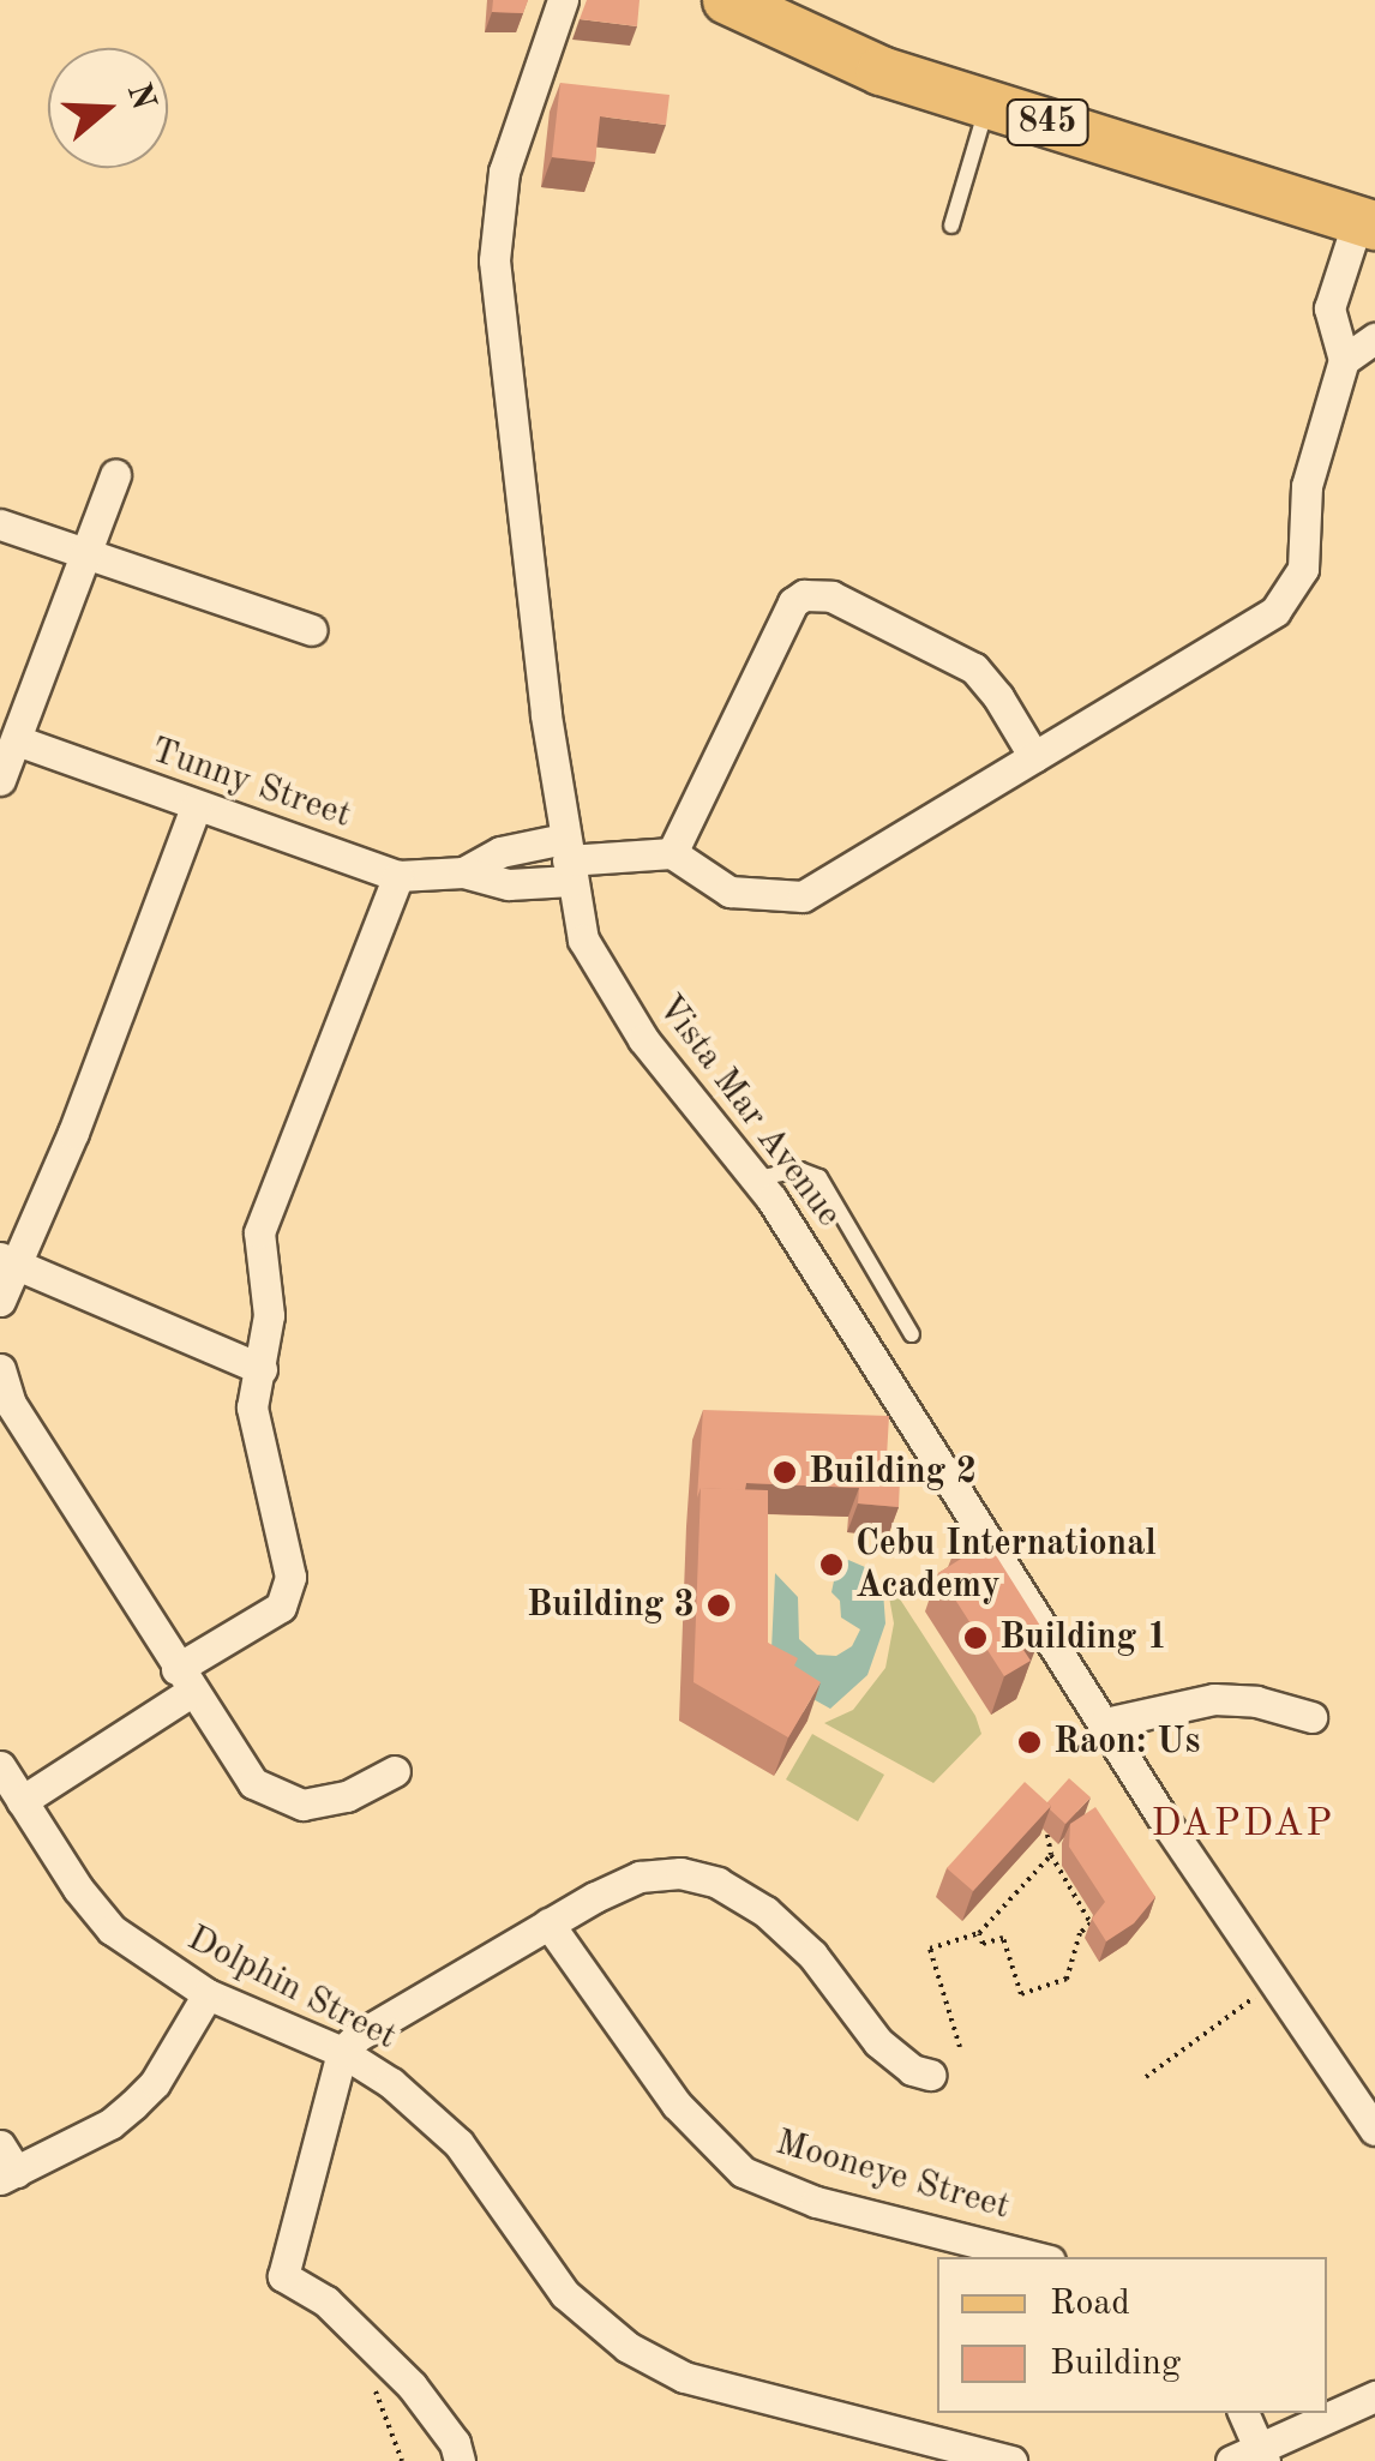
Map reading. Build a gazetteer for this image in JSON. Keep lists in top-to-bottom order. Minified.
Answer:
{"streets":{"main road":["845"],"street":["Tunny Street","Vista Mar Avenue","Dolphin Street","Mooneye Street"]},"crossings":[["Tunny Street","Vista Mar Avenue"]],"districts":["DAPDAP"],"places":["Building 2","Cebu International Academy","Building 3","Building 1","Raon: Us"],"legend":["Road","Building"],"north":"right"}
